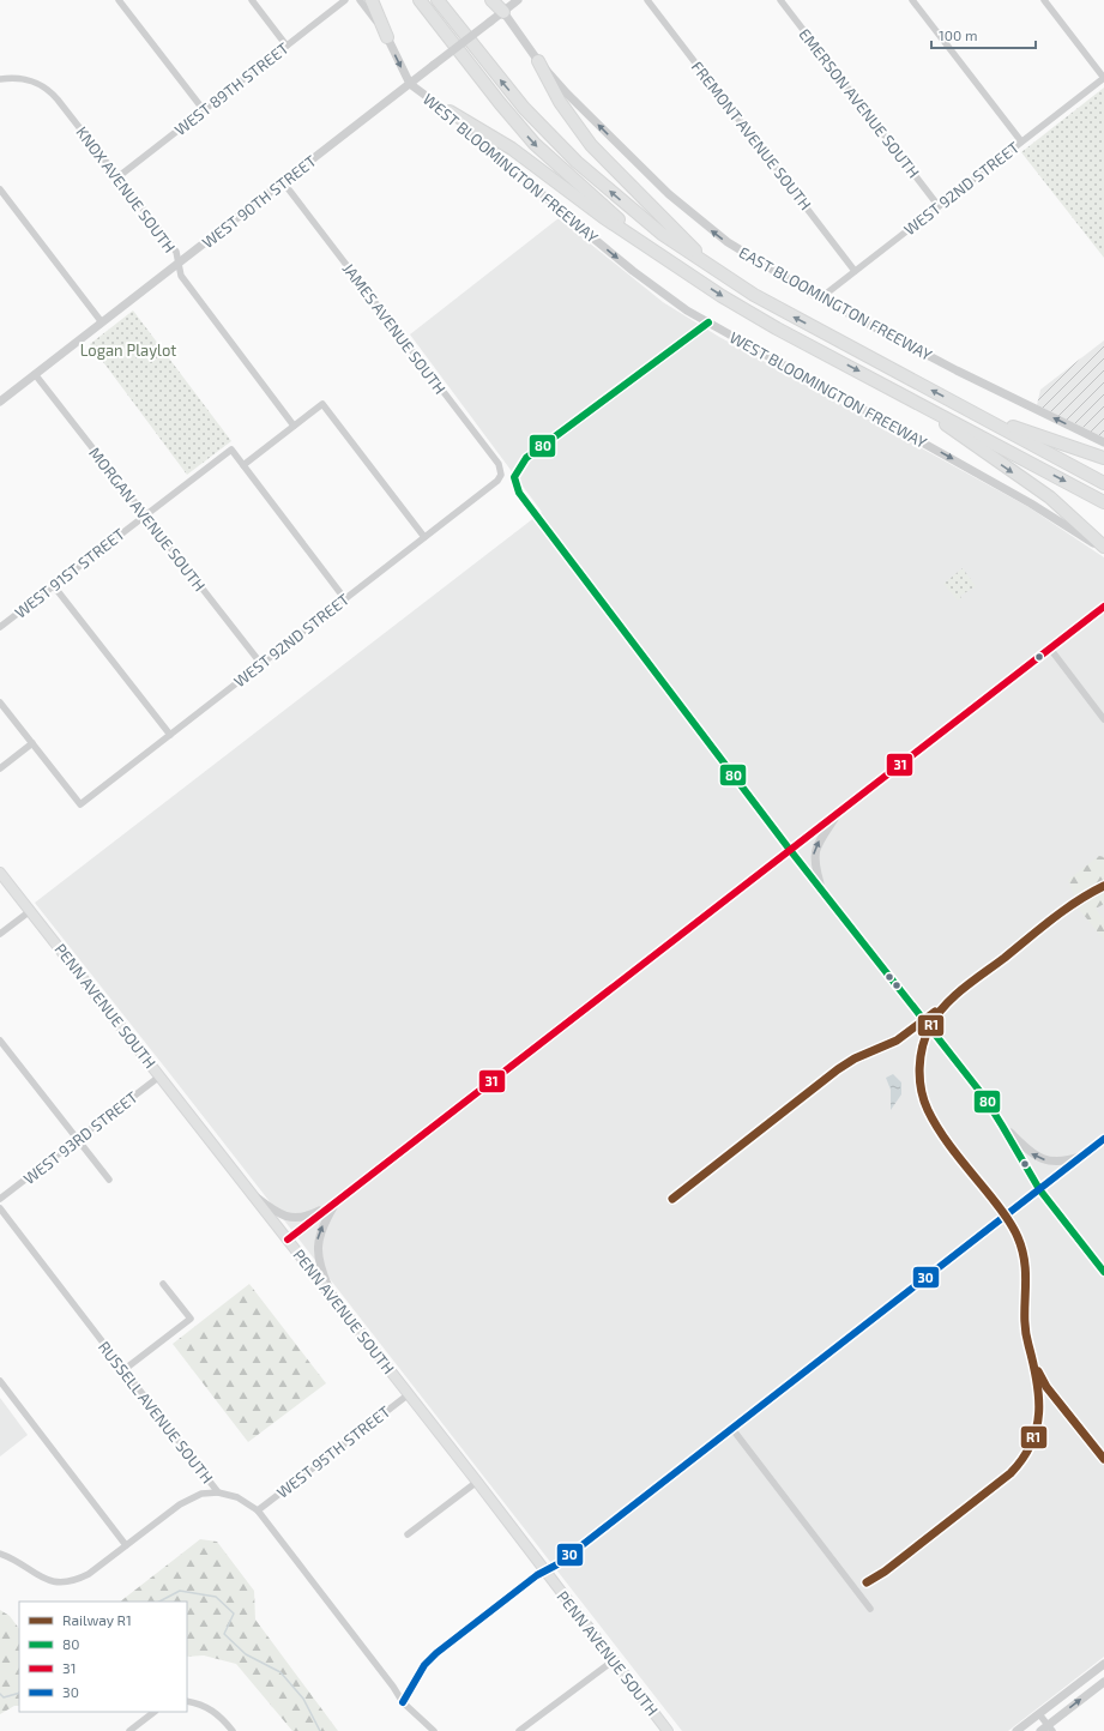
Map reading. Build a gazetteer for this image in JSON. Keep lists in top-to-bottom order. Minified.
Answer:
{"streets":{"main road":["PENN AVENUE SOUTH"],"street":["WEST 89TH STREET","EMERSON AVENUE SOUTH","FREMONT AVENUE SOUTH","WEST BLOOMINGTON FREEWAY","WEST 92ND STREET","KNOX AVENUE SOUTH","WEST 90TH STREET","EAST BLOOMINGTON FREEWAY","JAMES AVENUE SOUTH","MORGAN AVENUE SOUTH","WEST 91ST STREET","WEST 93RD STREET","RUSSELL AVENUE SOUTH","WEST 95TH STREET"]},"crossings":[["WEST 89TH STREET","KNOX AVENUE SOUTH"],["EMERSON AVENUE SOUTH","WEST 92ND STREET"],["FREMONT AVENUE SOUTH","WEST 92ND STREET"],["WEST BLOOMINGTON FREEWAY","WEST 90TH STREET"],["WEST 92ND STREET","EAST BLOOMINGTON FREEWAY"],["WEST 92ND STREET","JAMES AVENUE SOUTH"],["WEST 92ND STREET","MORGAN AVENUE SOUTH"],["KNOX AVENUE SOUTH","WEST 90TH STREET"],["WEST 90TH STREET","EAST BLOOMINGTON FREEWAY"],["WEST 90TH STREET","JAMES AVENUE SOUTH"],["WEST 90TH STREET","MORGAN AVENUE SOUTH"],["MORGAN AVENUE SOUTH","WEST 91ST STREET"],["PENN AVENUE SOUTH","WEST 93RD STREET"],["PENN AVENUE SOUTH","WEST 95TH STREET"],["RUSSELL AVENUE SOUTH","WEST 95TH STREET"]],"one_way":["WEST BLOOMINGTON FREEWAY","EAST BLOOMINGTON FREEWAY"],"parks":["Logan Playlot"],"lines":["transit line 80","transit line 31","rail line R1","transit line 30"],"legend":["Railway R1","80","31","30"],"scale_bar":"100 m"}
